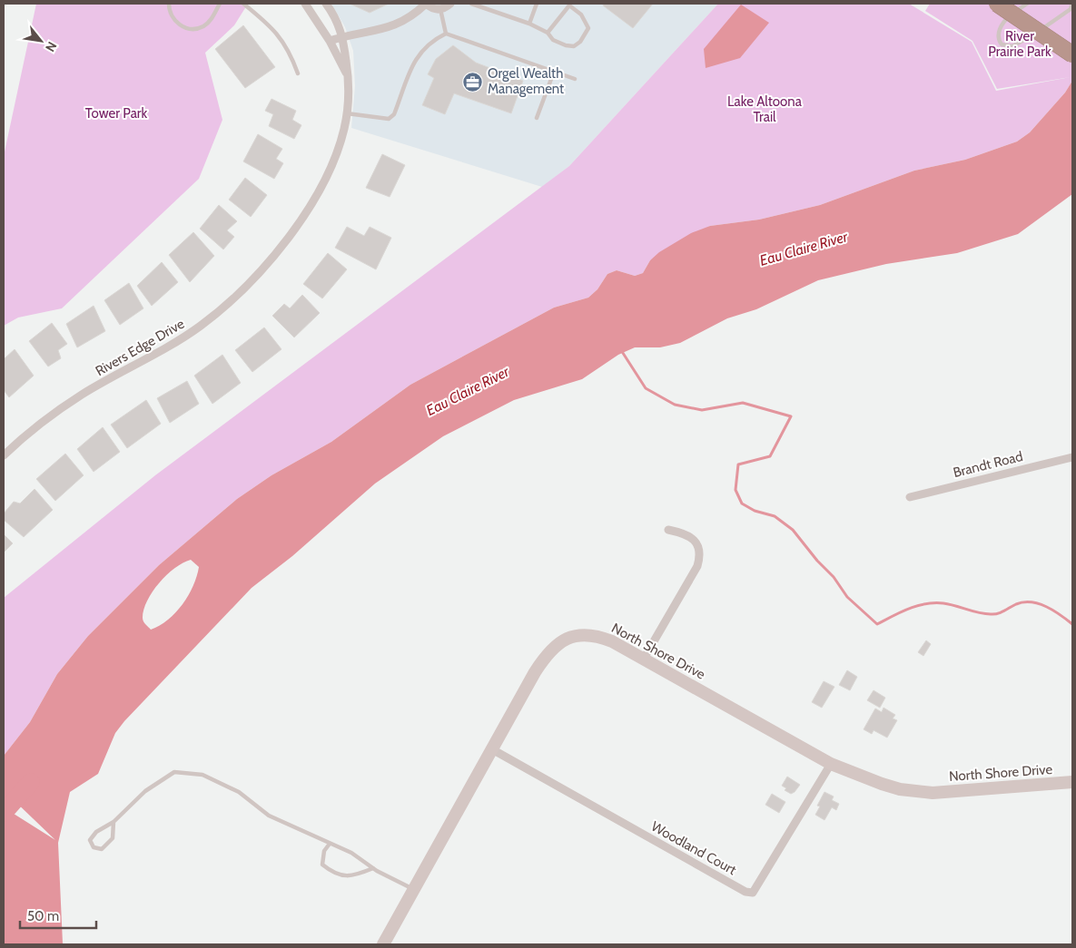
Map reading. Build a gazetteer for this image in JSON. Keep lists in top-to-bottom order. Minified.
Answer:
{"streets":{"street":["Rivers Edge Drive","Brandt Road","North Shore Drive","Woodland Court"]},"crossings":[["North Shore Drive","Woodland Court"]],"water":["Eau Claire River"],"parks":["River Prairie Park","Lake Altoona Trail","Tower Park"],"places":{"office":["Orgel Wealth Management"]},"scale_bar":"50 m","north":"bottom right"}
